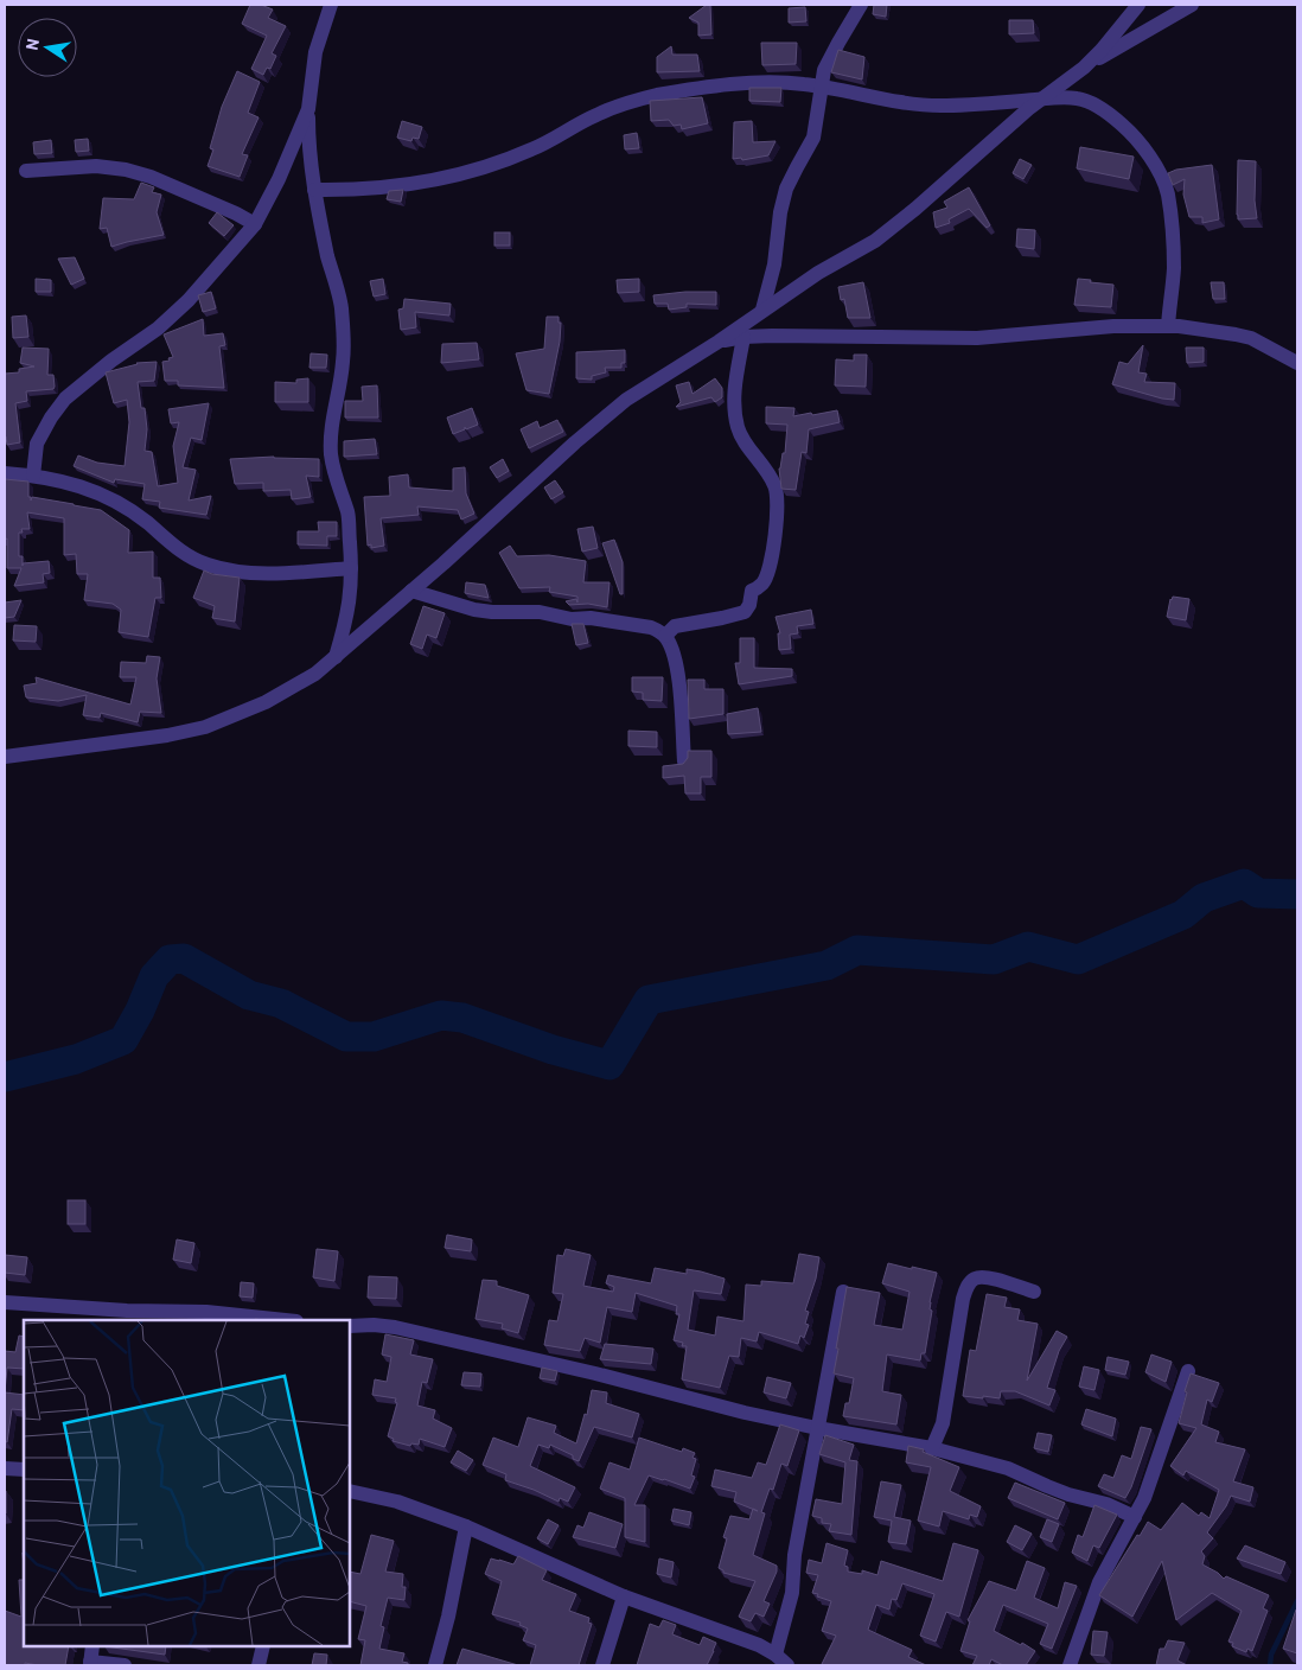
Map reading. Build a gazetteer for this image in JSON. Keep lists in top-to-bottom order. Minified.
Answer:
{"north":"left"}
